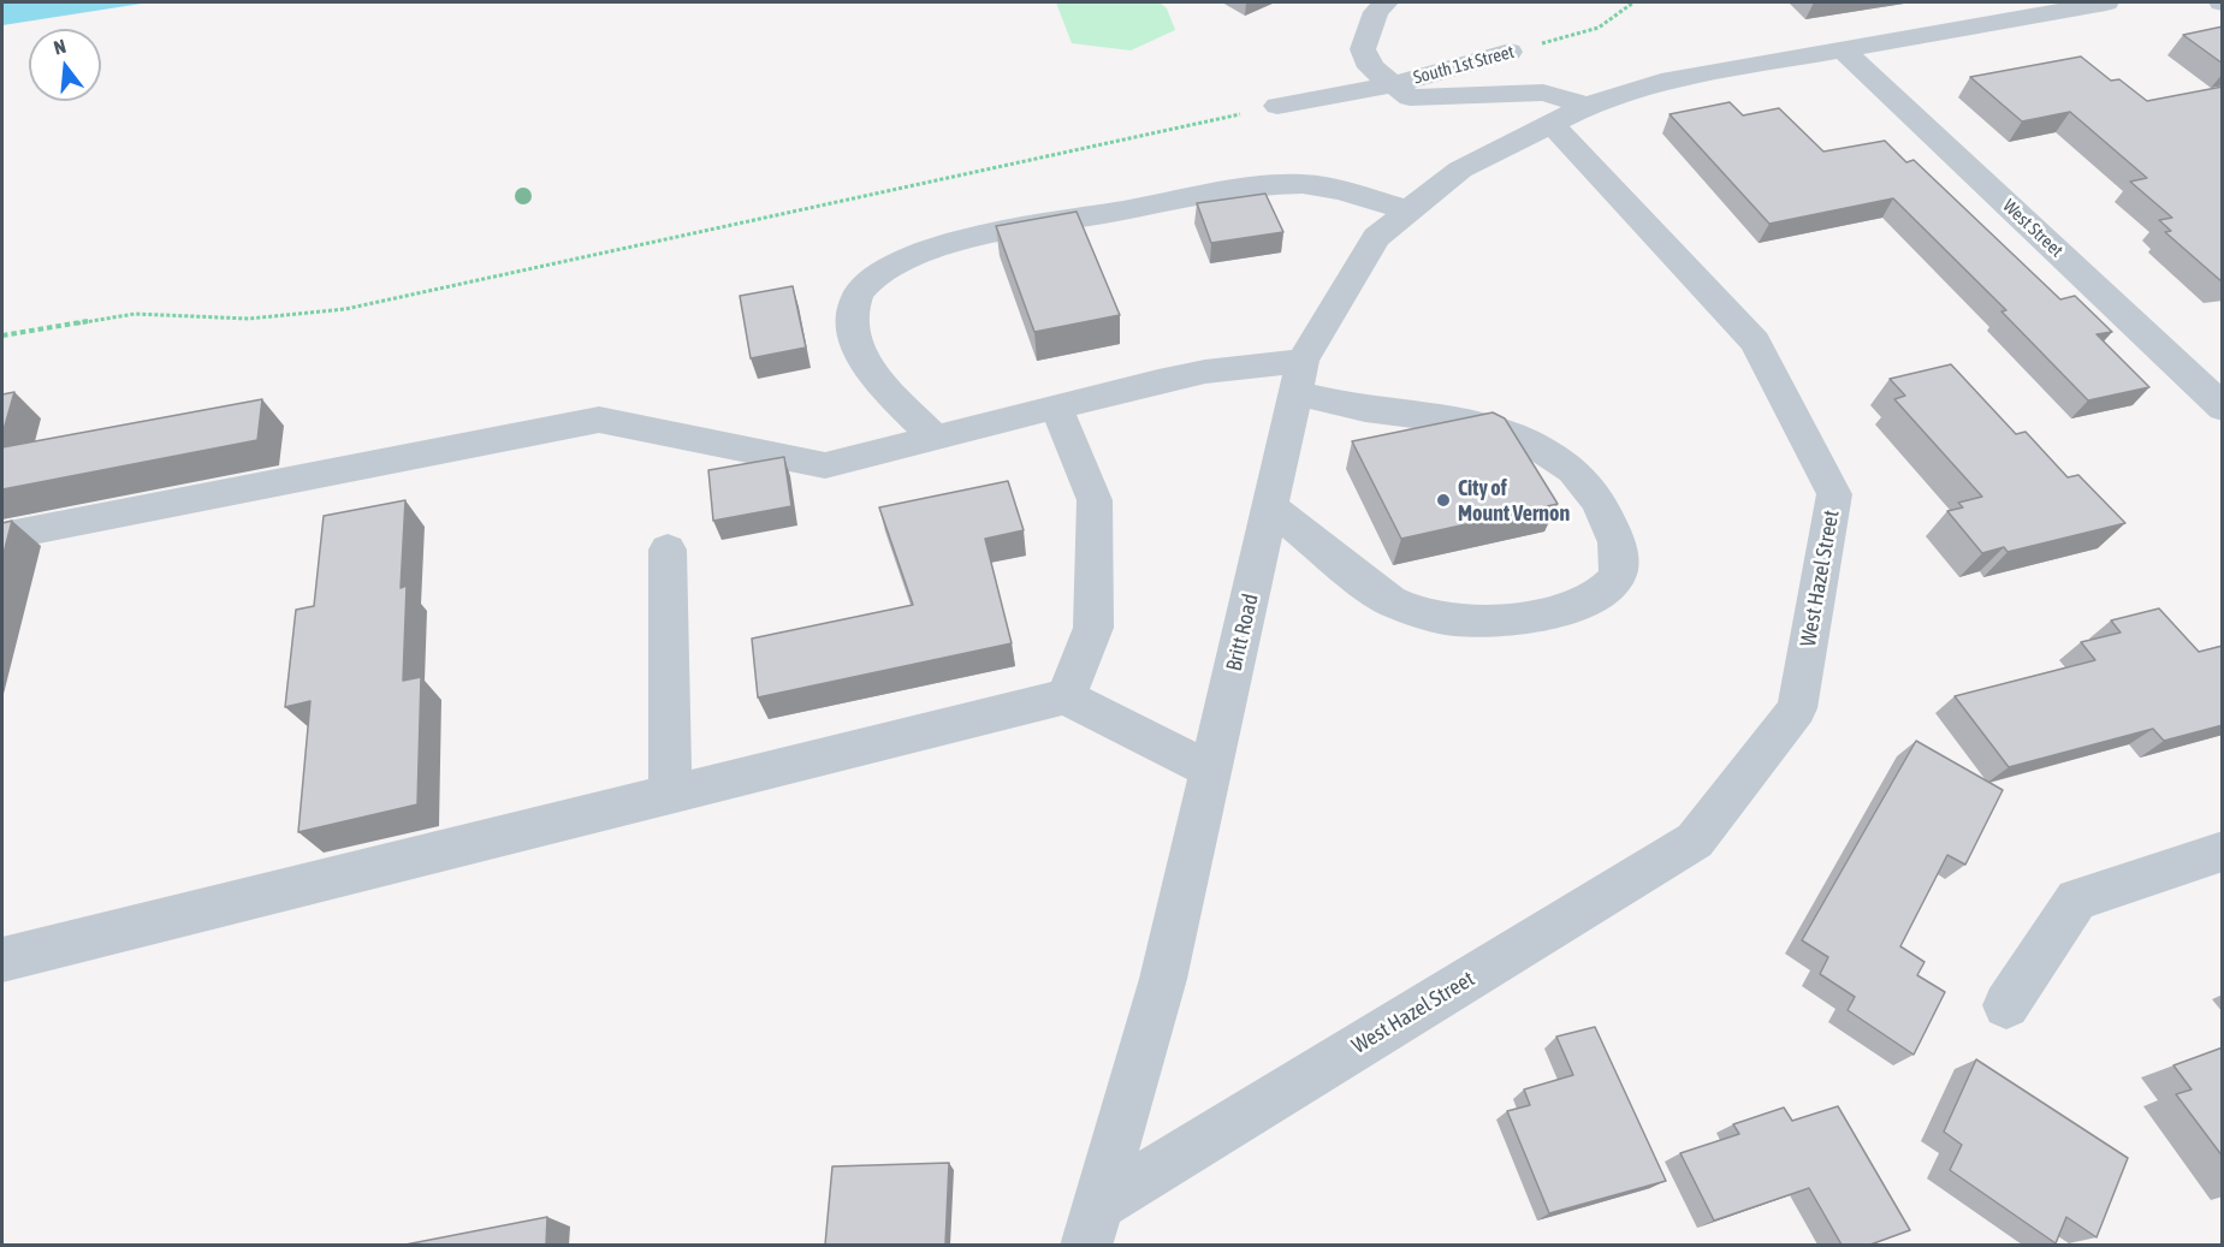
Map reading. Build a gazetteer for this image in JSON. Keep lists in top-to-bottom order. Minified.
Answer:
{"streets":{"street":["South 1st Street","West Street","West Hazel Street","Britt Road"]},"crossings":[["South 1st Street","West Hazel Street"],["South 1st Street","Britt Road"],["West Hazel Street","Britt Road"]],"places":["City of Mount Vernon"],"north":"top"}
